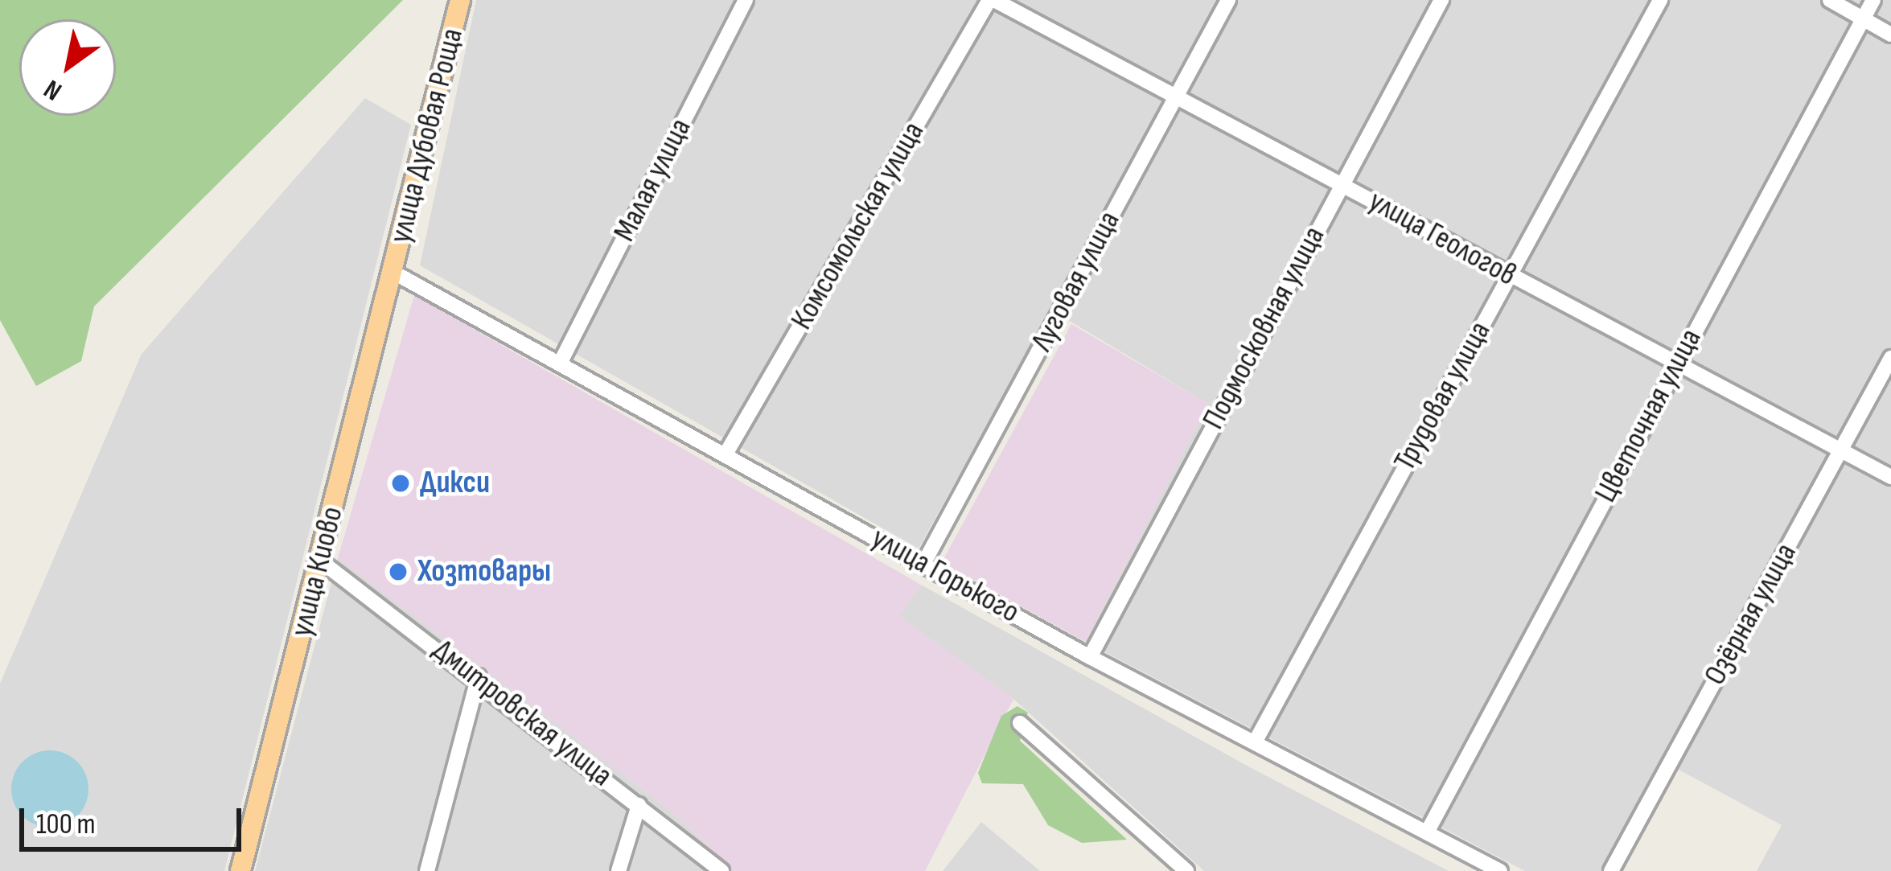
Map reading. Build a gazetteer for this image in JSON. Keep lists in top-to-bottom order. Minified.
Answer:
{"streets":{"main road":["улица Дубовая Роща","улица Киово"],"street":["Малая улица","Комсомольская улица","улица Геологов","Луговая улица","Подмосковная улица","Трудовая улица","Цветочная улица","улица Горького","Озёрная улица","Дмитровская улица"]},"crossings":[["улица Дубовая Роща","улица Киово"],["улица Дубовая Роща","улица Горького"],["Малая улица","улица Горького"],["Комсомольская улица","улица Геологов"],["Комсомольская улица","улица Горького"],["улица Геологов","Луговая улица"],["улица Геологов","Подмосковная улица"],["улица Геологов","Трудовая улица"],["улица Геологов","Цветочная улица"],["улица Геологов","Озёрная улица"],["Луговая улица","улица Горького"],["Подмосковная улица","улица Горького"],["Трудовая улица","улица Горького"],["Цветочная улица","улица Горького"],["улица Киово","улица Горького"],["улица Киово","Дмитровская улица"]],"places":["Дикси","Хозтовары"],"scale_bar":"100 m","north":"bottom left"}
